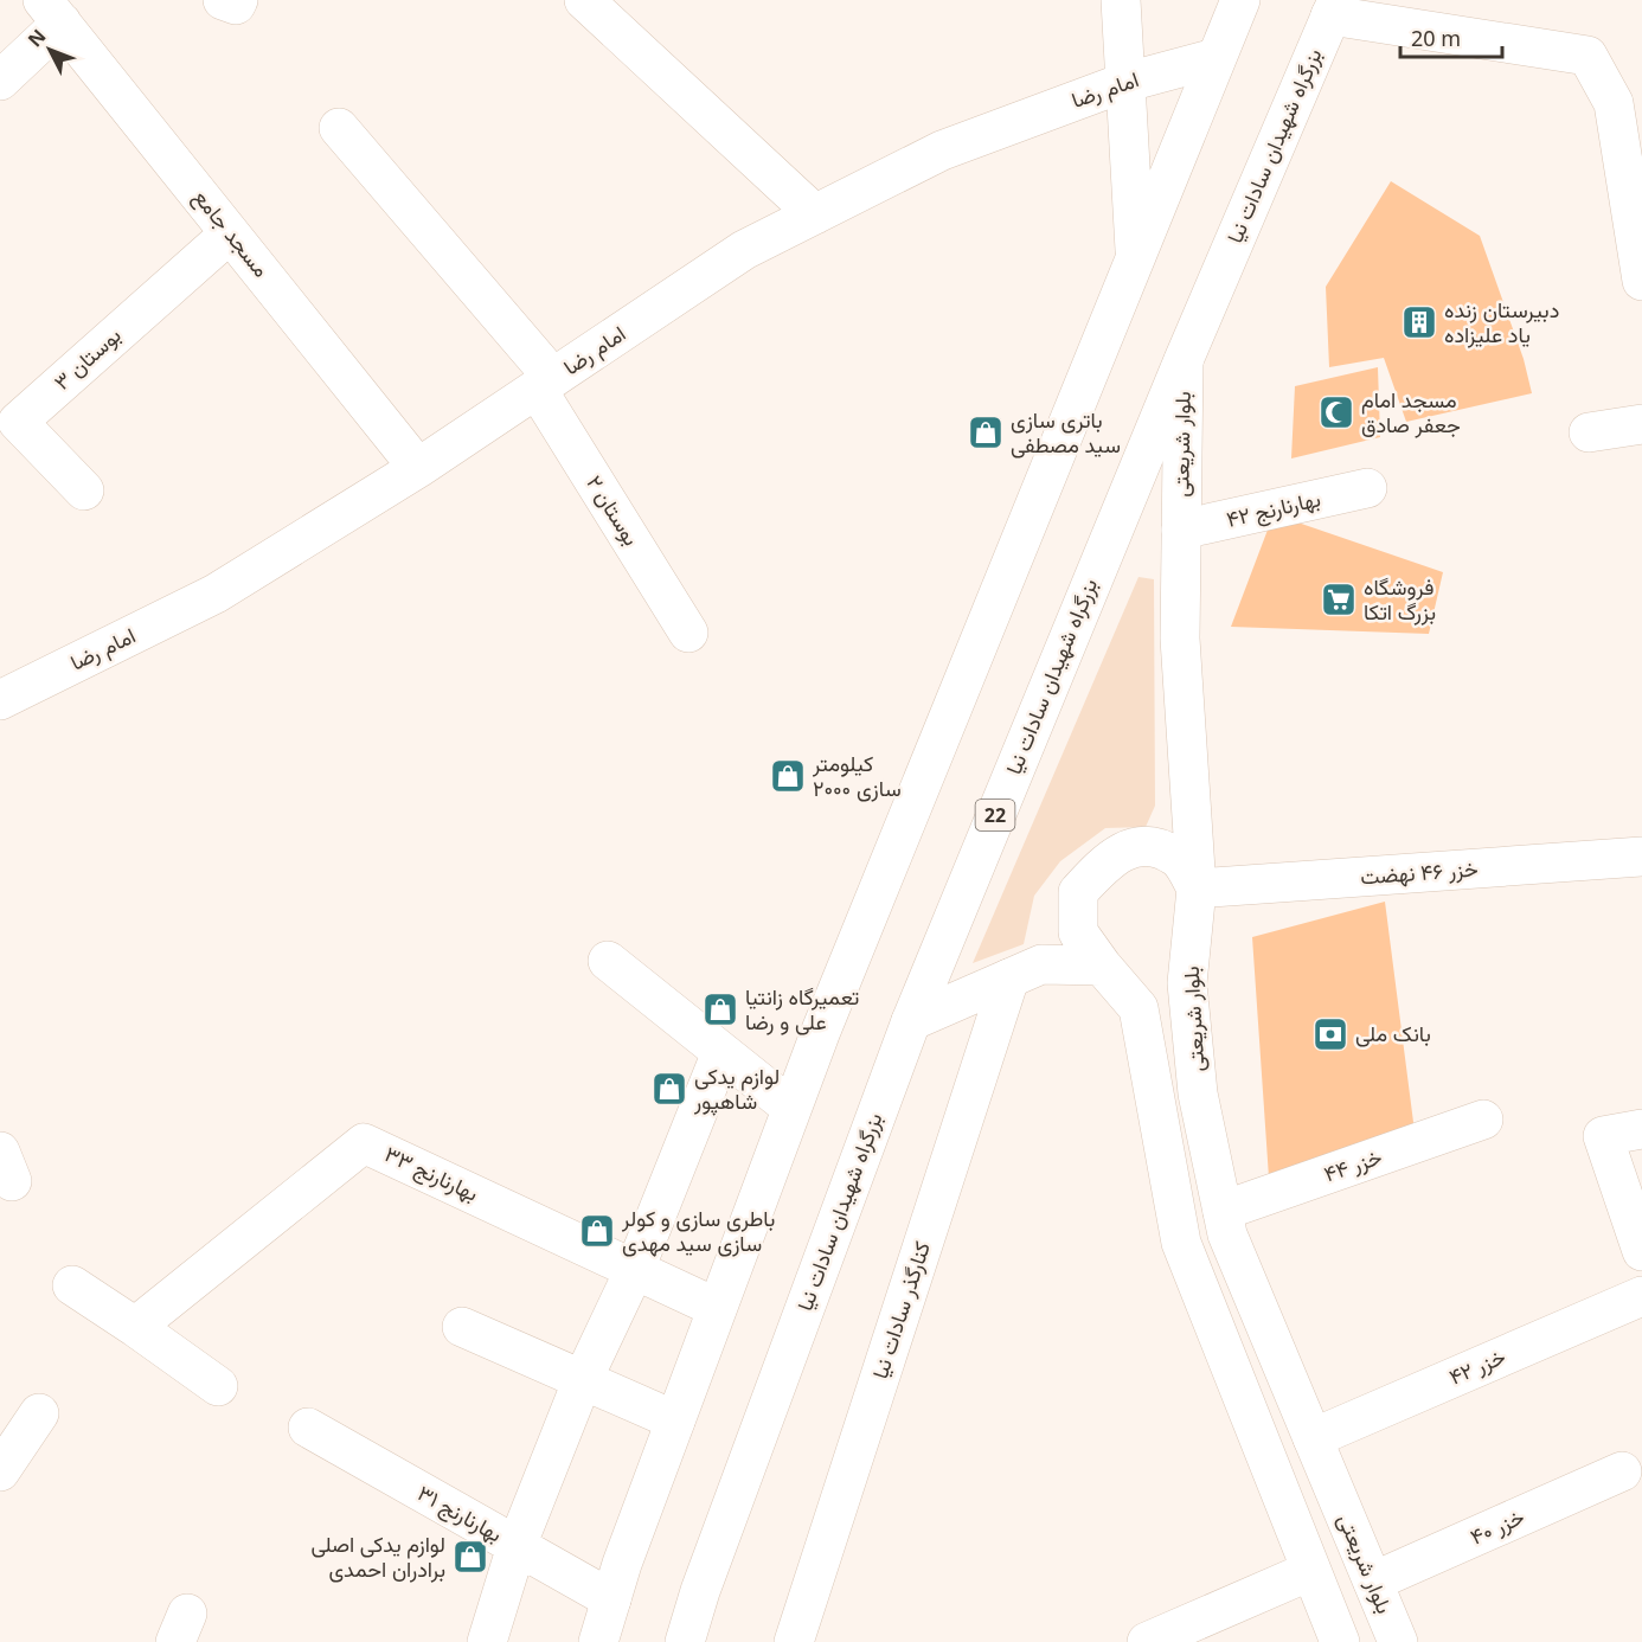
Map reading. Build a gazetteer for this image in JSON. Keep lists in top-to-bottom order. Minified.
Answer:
{"streets":{"main road":["امام رضا","بزرگراه شهیدان سادات نیا","مسجد جامع","بوستان ۳","بلوار شریعتی","بهارنارنج ۴۲","بوستان ۲","22","خزر ۴۶ نهضت","خزر ۴۴","بهارنارنج ۳۳","کنارگذر سادات نیا","خزر ۴۲","بهارنارنج ۳۱","خزر ۴۰"]},"crossings":[["امام رضا","مسجد جامع"],["امام رضا","بوستان ۲"],["بزرگراه شهیدان سادات نیا","بلوار شریعتی"],["مسجد جامع","بوستان ۳"],["بلوار شریعتی","بهارنارنج ۴۲"],["بلوار شریعتی","خزر ۴۶ نهضت"],["بلوار شریعتی","خزر ۴۴"],["بلوار شریعتی","خزر ۴۲"],["بلوار شریعتی","خزر ۴۰"]],"places":{"building":["دبیرستان زنده یاد علیزاده"],"mosque":["مسجد امام جعفر صادق"],"shop":["باتری سازی سید مصطفی","کیلومتر سازی ۲۰۰۰","تعمیرگاه زانتیا علی و رضا","لوازم یدکی شاهپور","باطری سازی و کولر سازی سید مهدی","لوازم یدکی اصلی برادران احمدی"],"supermarket":["فروشگاه بزرگ اتکا"],"bank":["بانک ملی"]},"scale_bar":"20 m","north":"top left"}
